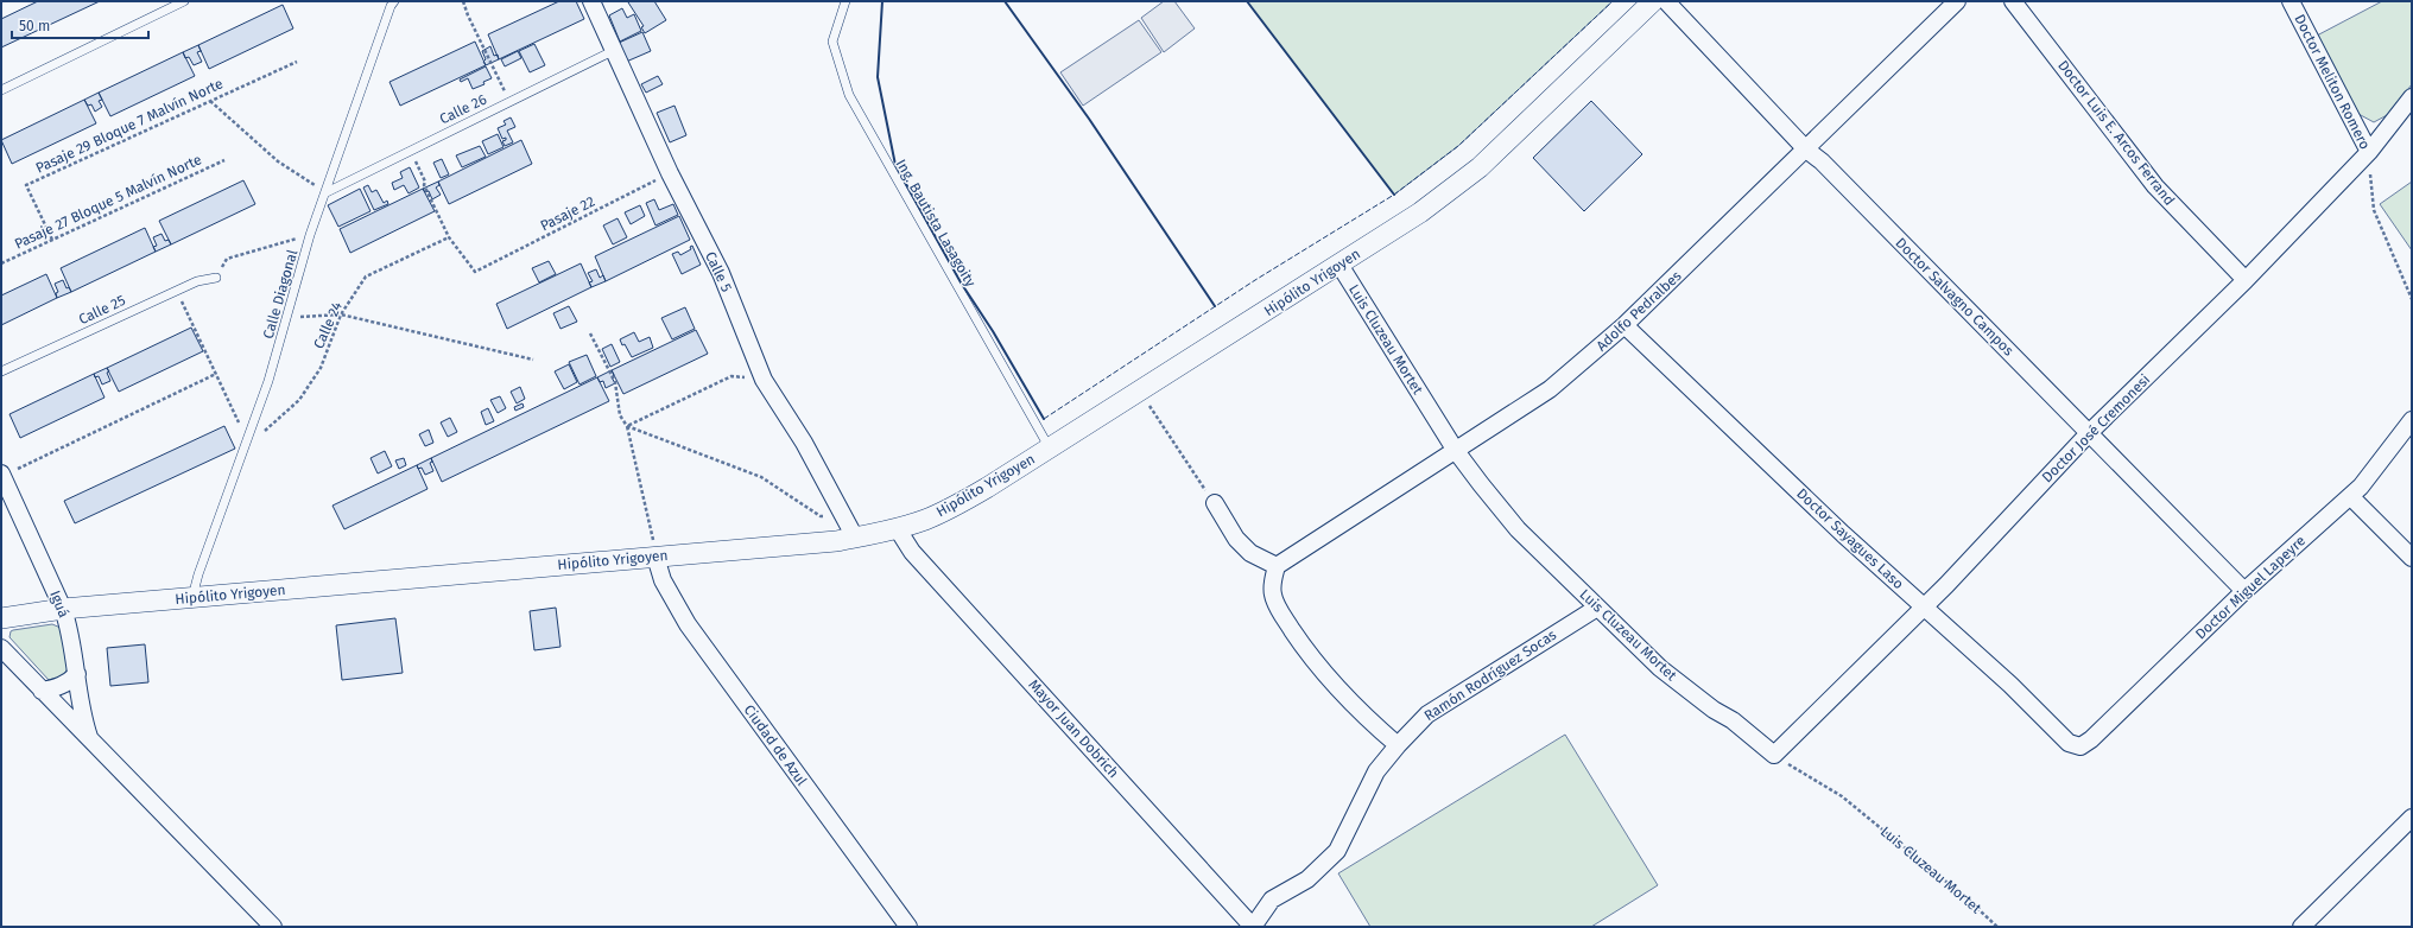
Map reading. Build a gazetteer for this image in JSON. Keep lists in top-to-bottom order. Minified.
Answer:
{"streets":{"street":["Doctor Meliton Romero","Doctor Luis E. Arcos Ferrand","Calle 5","Hipólito Yrigoyen","Doctor Salvagno Campos","Adolfo Pedralbes","Luis Cluzeau Mortet","Doctor José Cremonesi","Doctor Sayagues Laso","Doctor Miguel Lapeyre","Iguá","Ramón Rodríguez Socas","Mayor Juan Dobrich","Ciudad de Azul"],"lane":["Calle 26","Ing. Bautista Lasagoity","Calle Diagonal","Calle 25"],"path":["Pasaje 29 Bloque 7 Malvín Norte","Pasaje 27 Bloque 5 Malvín Norte","Pasaje 22","Calle 24"]},"crossings":[["Doctor Meliton Romero","Doctor José Cremonesi"],["Calle 26","Calle 5"],["Calle 26","Calle Diagonal"],["Pasaje 29 Bloque 7 Malvín Norte","Pasaje 27 Bloque 5 Malvín Norte"],["Doctor Luis E. Arcos Ferrand","Doctor José Cremonesi"],["Pasaje 22","Calle 5"],["Pasaje 22","Calle 24"],["Ing. Bautista Lasagoity","Hipólito Yrigoyen"],["Calle 5","Hipólito Yrigoyen"],["Hipólito Yrigoyen","Calle Diagonal"],["Hipólito Yrigoyen","Luis Cluzeau Mortet"],["Hipólito Yrigoyen","Iguá"],["Hipólito Yrigoyen","Mayor Juan Dobrich"],["Hipólito Yrigoyen","Ciudad de Azul"],["Calle Diagonal","Calle 24"],["Doctor Salvagno Campos","Adolfo Pedralbes"],["Doctor Salvagno Campos","Doctor José Cremonesi"],["Doctor Salvagno Campos","Doctor Miguel Lapeyre"],["Adolfo Pedralbes","Luis Cluzeau Mortet"],["Adolfo Pedralbes","Doctor Sayagues Laso"],["Luis Cluzeau Mortet","Doctor José Cremonesi"],["Luis Cluzeau Mortet","Ramón Rodríguez Socas"],["Doctor José Cremonesi","Doctor Sayagues Laso"],["Doctor Sayagues Laso","Doctor Miguel Lapeyre"],["Ramón Rodríguez Socas","Mayor Juan Dobrich"]],"scale_bar":"50 m"}
